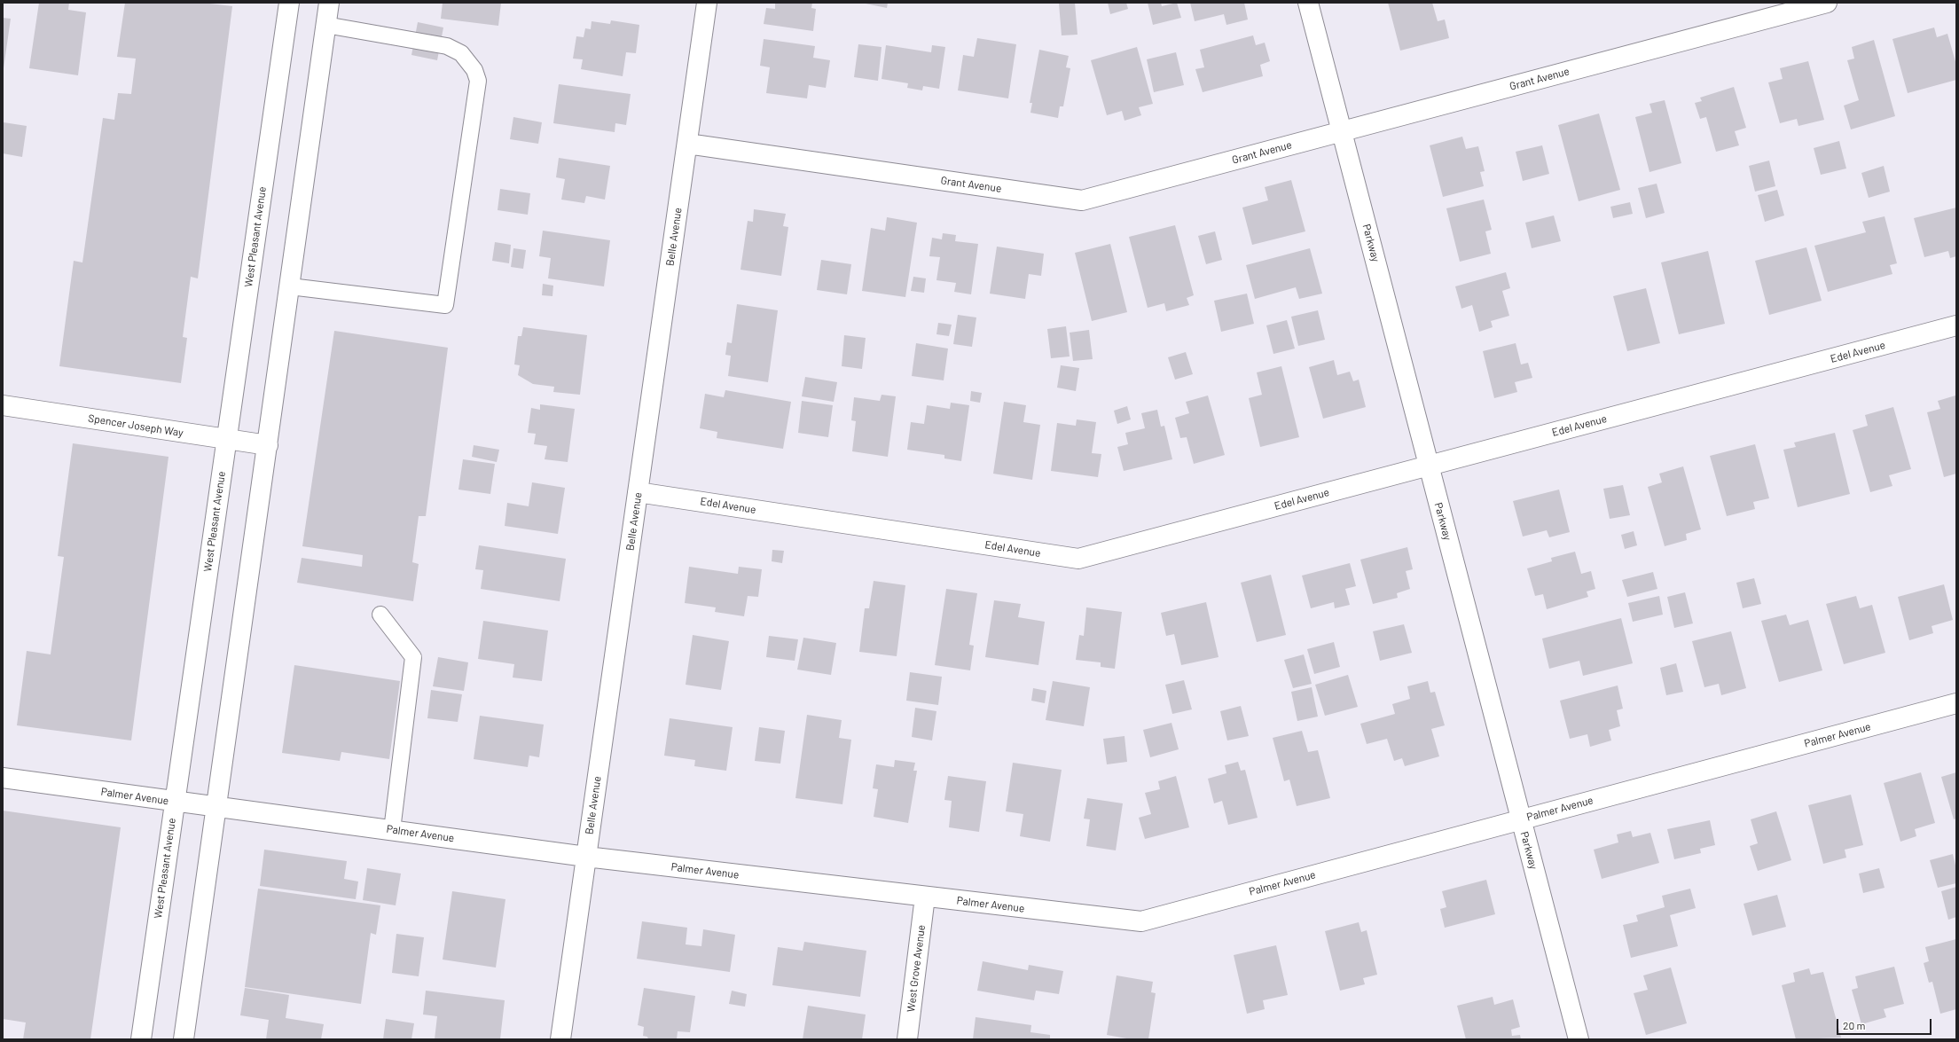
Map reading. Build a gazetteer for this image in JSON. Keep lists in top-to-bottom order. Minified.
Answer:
{"streets":{"street":["Grant Avenue","West Pleasant Avenue","Belle Avenue","Parkway","Edel Avenue","Spencer Joseph Way","Palmer Avenue","West Grove Avenue"]},"crossings":[["Grant Avenue","Belle Avenue"],["Grant Avenue","Parkway"],["West Pleasant Avenue","Spencer Joseph Way"],["West Pleasant Avenue","Palmer Avenue"],["Belle Avenue","Edel Avenue"],["Belle Avenue","Palmer Avenue"],["Parkway","Edel Avenue"],["Parkway","Palmer Avenue"],["Palmer Avenue","West Grove Avenue"]],"scale_bar":"20 m"}
